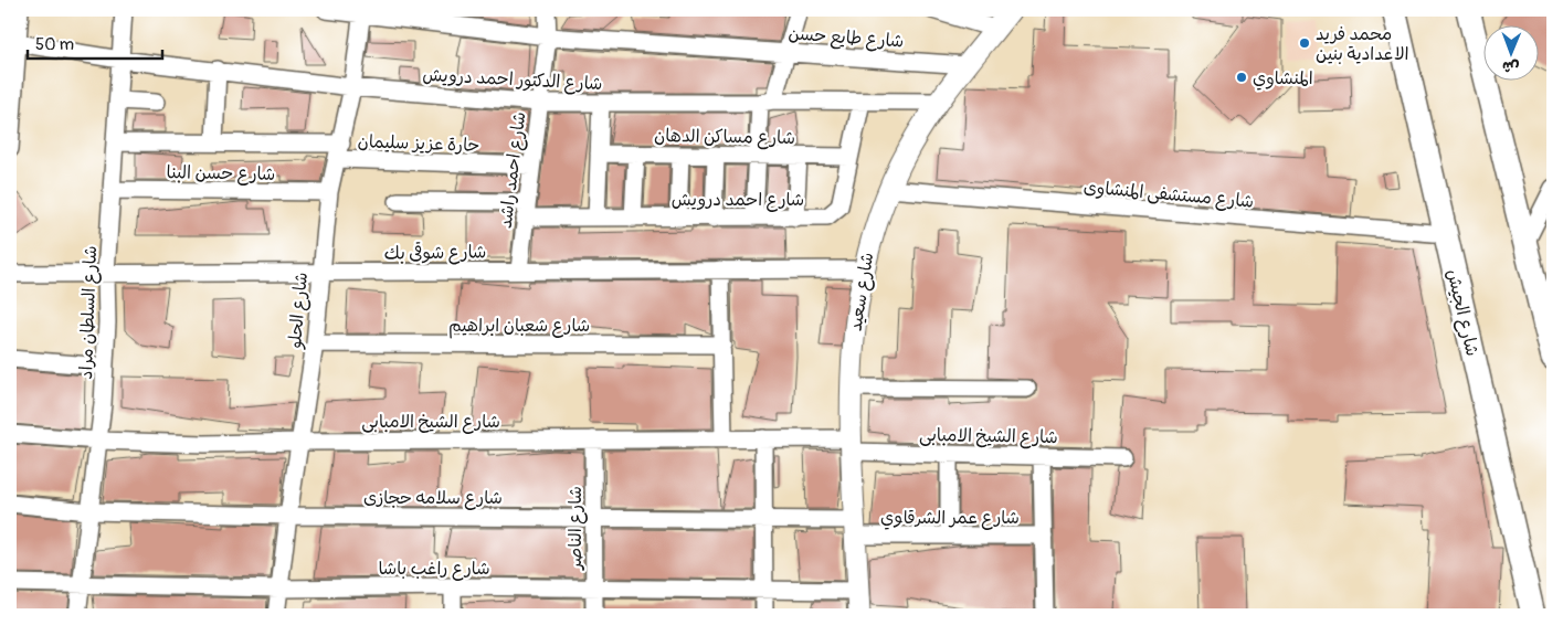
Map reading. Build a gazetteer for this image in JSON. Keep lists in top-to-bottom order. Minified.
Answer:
{"streets":{"main road":["شارع الجيش"],"street":["شارع طايع حسن","شارع الدكتور احمد درويش","شارع مساكن الدهان","حارة عزيز سليمان","شارع احمد راشد","شارع حسن البنا","شارع مستشفى المنشاوى","شارع احمد درويش","شارع شوقى بك","شارع سعيد","شارع الحلو","شارع السلطان مراد","شارع شعبان ابراهيم","شارع الشيخ الامبابى","شارع سلامه حجازى","شارع عمر الشرقاوي","شارع الناصر","شارع راغب باشا"]},"crossings":[["شارع طايع حسن","شارع احمد راشد"],["شارع طايع حسن","شارع سعيد"],["شارع طايع حسن","شارع الحلو"],["شارع الدكتور احمد درويش","شارع احمد راشد"],["شارع الدكتور احمد درويش","شارع احمد درويش"],["شارع الدكتور احمد درويش","شارع سعيد"],["شارع الدكتور احمد درويش","شارع الحلو"],["شارع الدكتور احمد درويش","شارع السلطان مراد"],["شارع مساكن الدهان","شارع احمد درويش"],["حارة عزيز سليمان","شارع احمد راشد"],["حارة عزيز سليمان","شارع الحلو"],["حارة عزيز سليمان","شارع السلطان مراد"],["شارع احمد راشد","شارع احمد درويش"],["شارع احمد راشد","شارع شوقى بك"],["شارع حسن البنا","شارع الحلو"],["شارع حسن البنا","شارع السلطان مراد"],["شارع مستشفى المنشاوى","شارع سعيد"],["شارع مستشفى المنشاوى","شارع الجيش"],["شارع شوقى بك","شارع سعيد"],["شارع شوقى بك","شارع الحلو"],["شارع شوقى بك","شارع السلطان مراد"],["شارع سعيد","شارع الشيخ الامبابى"],["شارع سعيد","شارع سلامه حجازى"],["شارع سعيد","شارع عمر الشرقاوي"],["شارع سعيد","شارع راغب باشا"],["شارع الحلو","شارع شعبان ابراهيم"],["شارع الحلو","شارع الشيخ الامبابى"],["شارع الحلو","شارع سلامه حجازى"],["شارع الحلو","شارع راغب باشا"],["شارع السلطان مراد","شارع الشيخ الامبابى"],["شارع السلطان مراد","شارع سلامه حجازى"],["شارع السلطان مراد","شارع راغب باشا"],["شارع الشيخ الامبابى","شارع الناصر"],["شارع سلامه حجازى","شارع عمر الشرقاوي"],["شارع سلامه حجازى","شارع الناصر"],["شارع الناصر","شارع راغب باشا"]],"places":["محمد فريد الاعدادية بنين","المنشاوي"],"scale_bar":"50 m","north":"bottom"}
